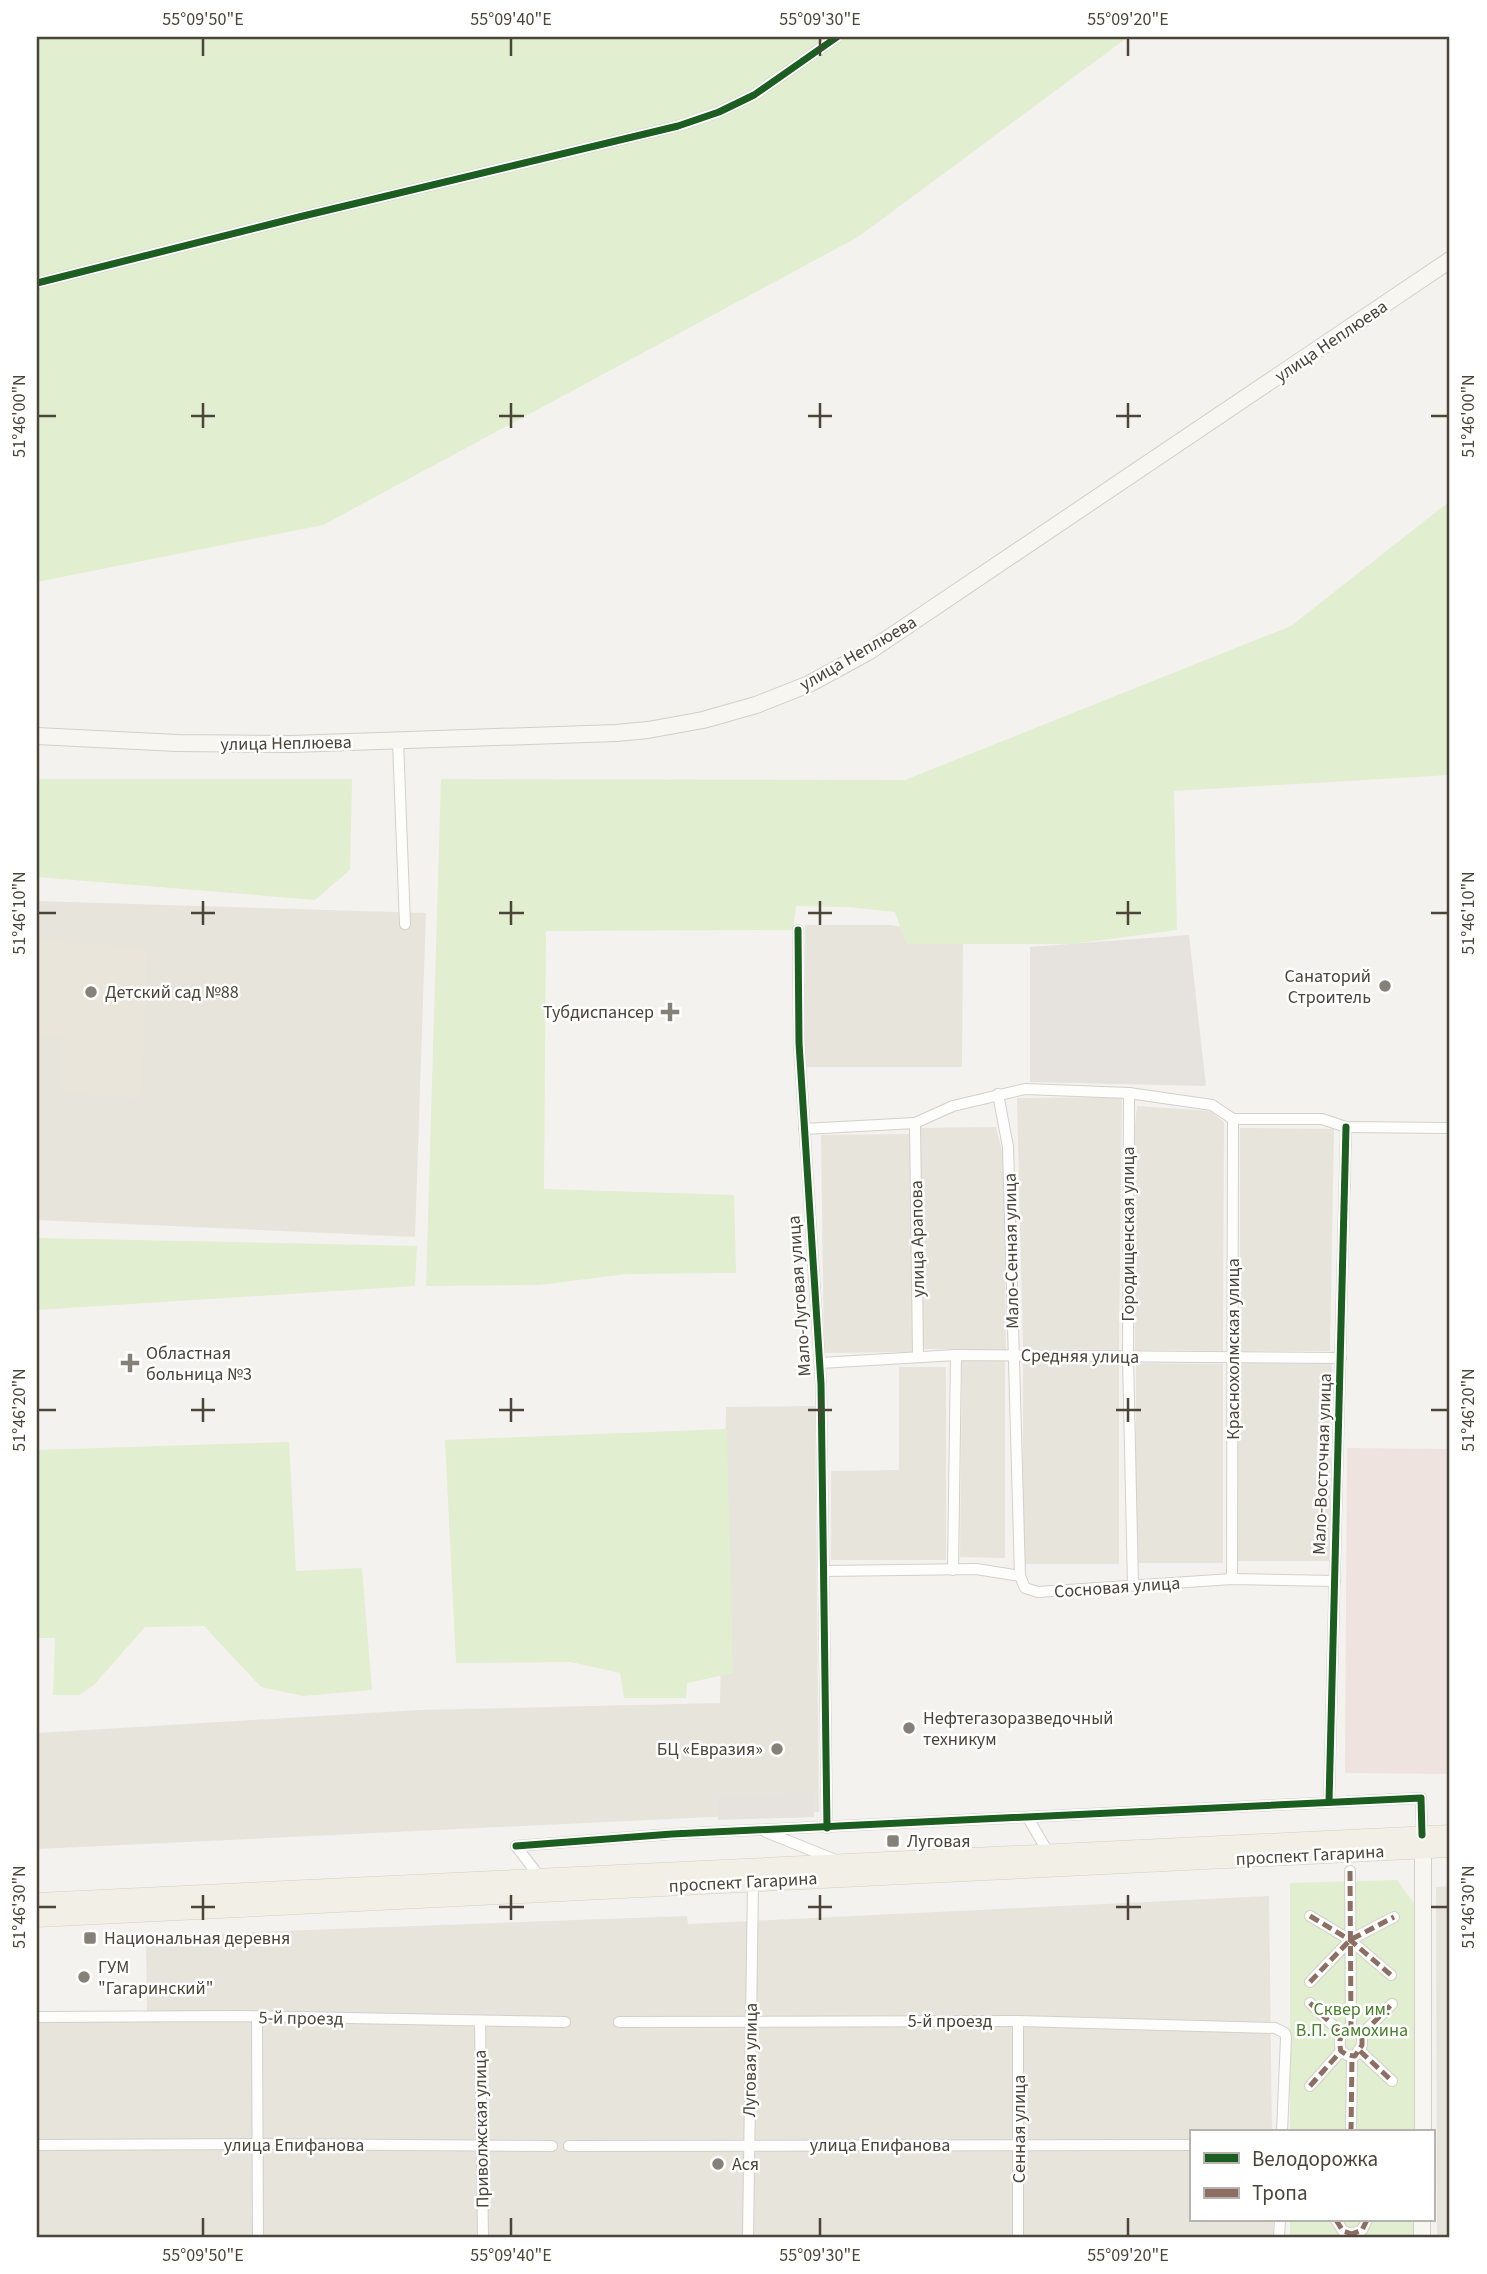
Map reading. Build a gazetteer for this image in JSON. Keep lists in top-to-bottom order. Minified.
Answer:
{"streets":{"main road":["улица Неплюева","проспект Гагарина"],"street":["Городищенская улица","улица Арапова","Мало-Сенная улица","Мало-Луговая улица","Краснохолмская улица","Средняя улица","Мало-Восточная улица","Сосновая улица","5-й проезд","Луговая улица","Приволжская улица","Сенная улица","улица Епифанова"]},"crossings":[["Городищенская улица","Средняя улица"],["Городищенская улица","Сосновая улица"],["улица Арапова","Средняя улица"],["Мало-Сенная улица","Средняя улица"],["Мало-Сенная улица","Сосновая улица"],["Мало-Луговая улица","Средняя улица"],["Мало-Луговая улица","Сосновая улица"],["Краснохолмская улица","Средняя улица"],["Краснохолмская улица","Сосновая улица"],["Средняя улица","Мало-Восточная улица"],["Мало-Восточная улица","Сосновая улица"],["проспект Гагарина","Луговая улица"],["5-й проезд","Луговая улица"],["5-й проезд","Приволжская улица"],["5-й проезд","Сенная улица"],["Луговая улица","улица Епифанова"],["Приволжская улица","улица Епифанова"],["Сенная улица","улица Епифанова"]],"parks":["Сквер им. В.П. Самохина"],"places":{"other":["Санаторий Строитель","Детский сад №88","Нефтегазоразведочный техникум","БЦ «Евразия»","ГУМ \"Гагаринский\"","Ася"],"health":["Тубдиспансер","Областная больница №3"],"transit":["Луговая","Национальная деревня"]},"legend":["Велодорожка","Тропа"],"coordinates":["55°09'50\"E","55°09'40\"E","55°09'30\"E","55°09'20\"E","51°46'00\"N","51°46'10\"N","51°46'20\"N","51°46'30\"N"]}
